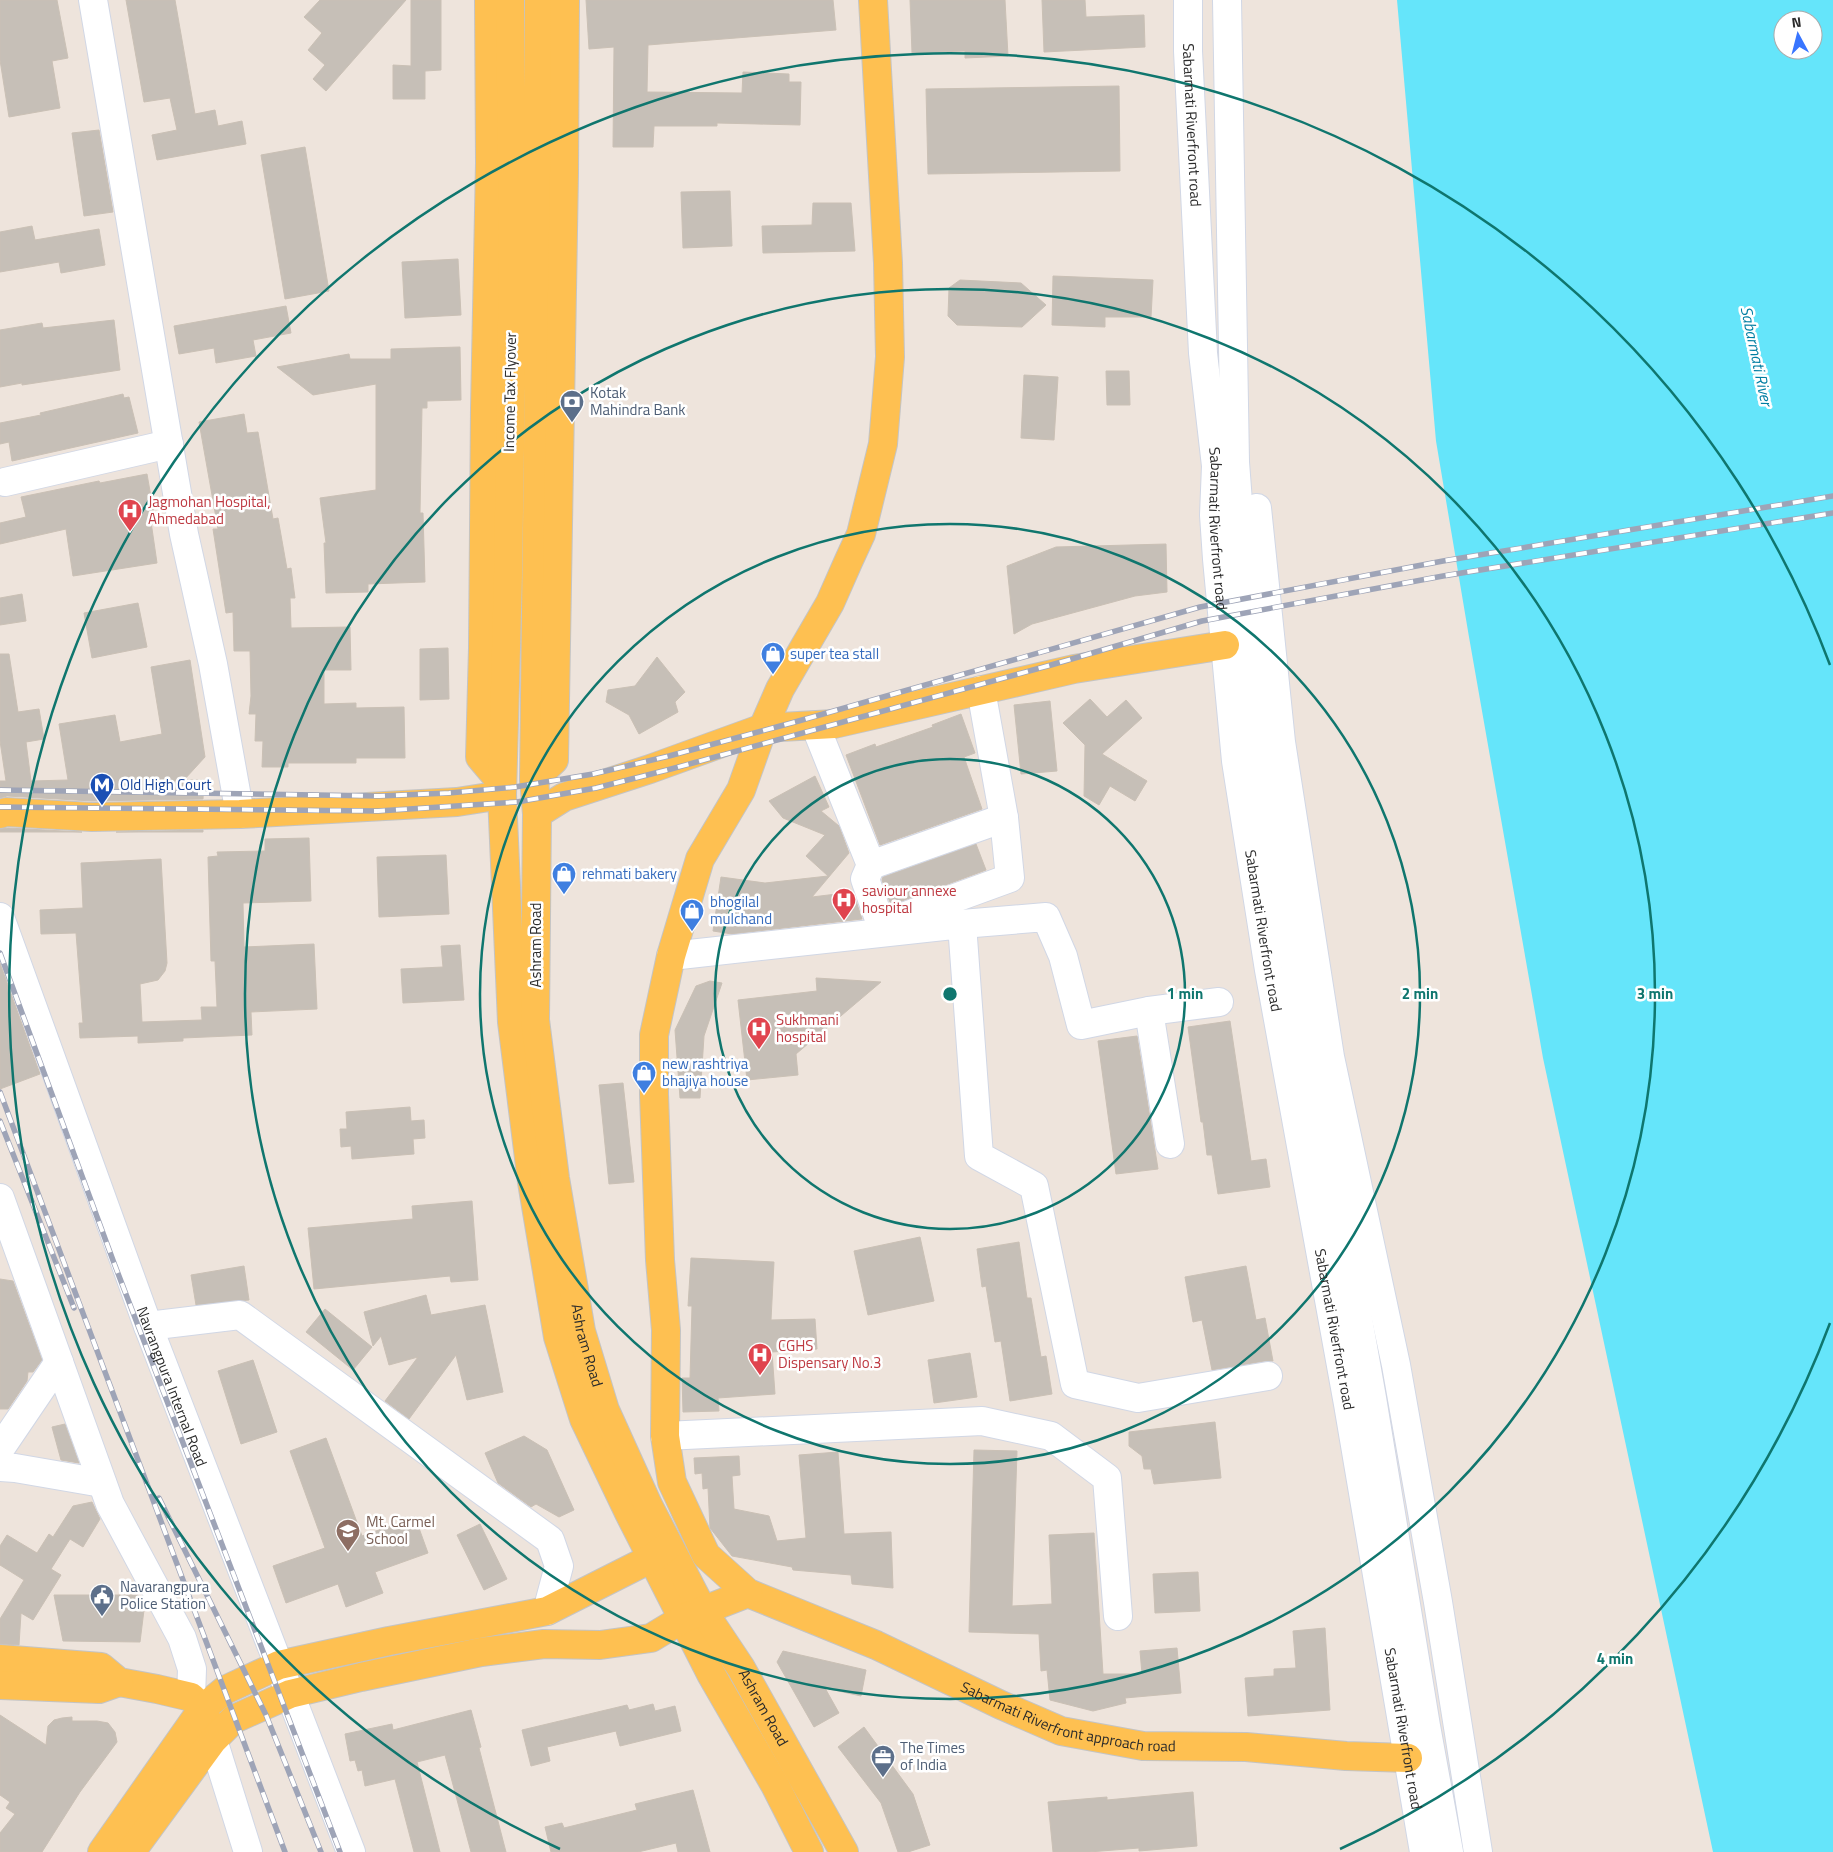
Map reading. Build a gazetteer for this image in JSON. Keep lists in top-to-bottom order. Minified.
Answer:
{"streets":{"main road":["Income Tax Flyover","Ashram Road","Sabarmati Riverfront approach road"],"street":["Sabarmati Riverfront road","Navrangpura Internal Road"]},"crossings":[["Sabarmati Riverfront road","Sabarmati Riverfront approach road"],["Income Tax Flyover","Ashram Road"]],"water":["Sabarmati River"],"places":{"bank":["Kotak Mahindra Bank"],"hospital":["Jagmohan Hospital, Ahmedabad","saviour annexe hospital","Sukhmani hospital","CGHS Dispensary No.3"],"shop":["super tea stall","rehmati bakery","bhogilal mulchand","new rashtriya bhajiya house"],"metro station":["Old High Court"],"school or university":["Mt. Carmel School"],"public building":["Navarangpura Police Station"],"office":["The Times of India"]},"north":"top","rings":["1 min","2 min","3 min","4 min"]}
